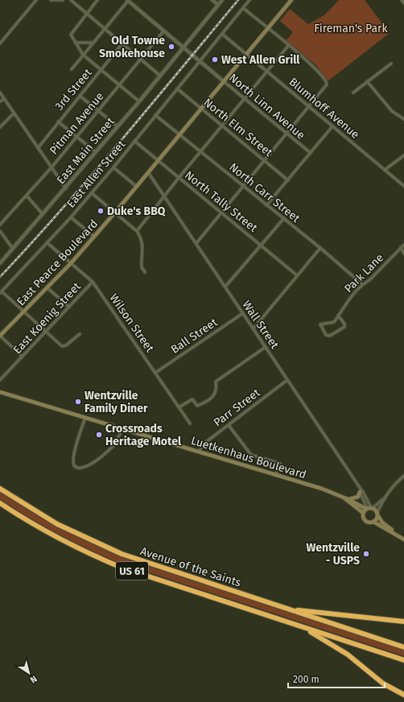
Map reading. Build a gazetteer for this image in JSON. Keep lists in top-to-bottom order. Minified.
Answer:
{"streets":{"highway":["Avenue of the Saints","US 61"],"main road":["East Pearce Boulevard","Luetkenhaus Boulevard"],"street":["3rd Street","North Linn Avenue","Blumhoff Avenue","Pitman Avenue","North Elm Street","East Main Street","East Allen Street","North Carr Street","North Tally Street","Park Lane","East Koenig Street","Wilson Street","Wall Street","Ball Street","Parr Street"]},"crossings":[["North Linn Avenue","Pitman Avenue"],["North Linn Avenue","East Main Street"],["North Linn Avenue","East Allen Street"],["North Linn Avenue","East Pearce Boulevard"],["Blumhoff Avenue","East Allen Street"],["Blumhoff Avenue","East Pearce Boulevard"],["North Elm Street","East Allen Street"],["North Elm Street","East Pearce Boulevard"],["East Allen Street","North Carr Street"],["East Allen Street","North Tally Street"],["East Allen Street","Wilson Street"],["North Carr Street","East Pearce Boulevard"],["North Carr Street","Park Lane"],["North Tally Street","East Pearce Boulevard"],["East Pearce Boulevard","Wilson Street"],["East Pearce Boulevard","Wall Street"],["East Koenig Street","Wilson Street"],["Wilson Street","Ball Street"],["Wall Street","Ball Street"],["Wall Street","Parr Street"],["Wall Street","Luetkenhaus Boulevard"],["Parr Street","Luetkenhaus Boulevard"]],"parks":["Fireman's Park"],"places":["Old Towne Smokehouse","West Allen Grill","Duke's BBQ","Wentzville Family Diner","Crossroads Heritage Motel","Wentzville - USPS"],"scale_bar":"200 m","north":"bottom right"}
